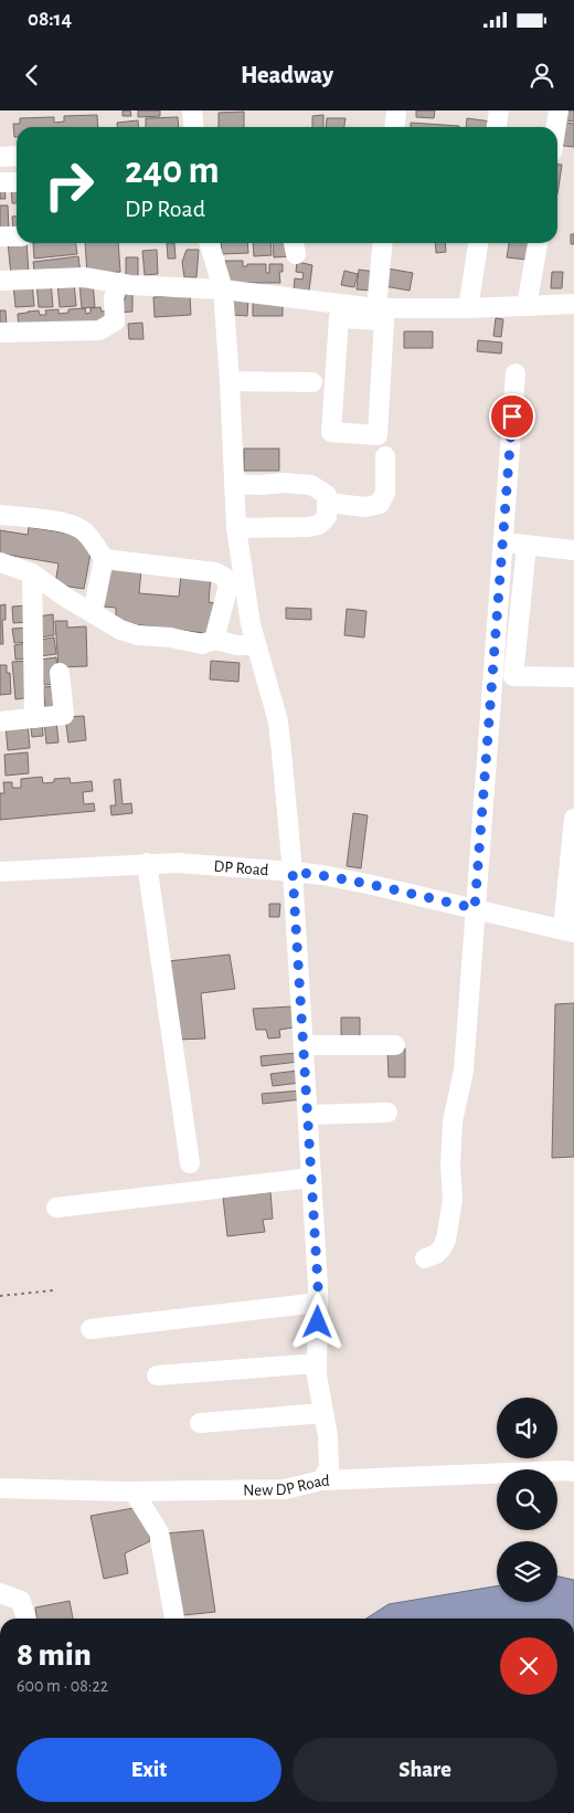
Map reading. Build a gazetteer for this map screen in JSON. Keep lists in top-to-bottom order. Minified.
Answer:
{"streets":{"street":["DP Road","New DP Road"]},"page":{"status":"08:14","header":"Headway","turn":["240 m","DP Road"],"heading":["8 min","600 m · 08:22"],"buttons":["Exit","Share"]}}
